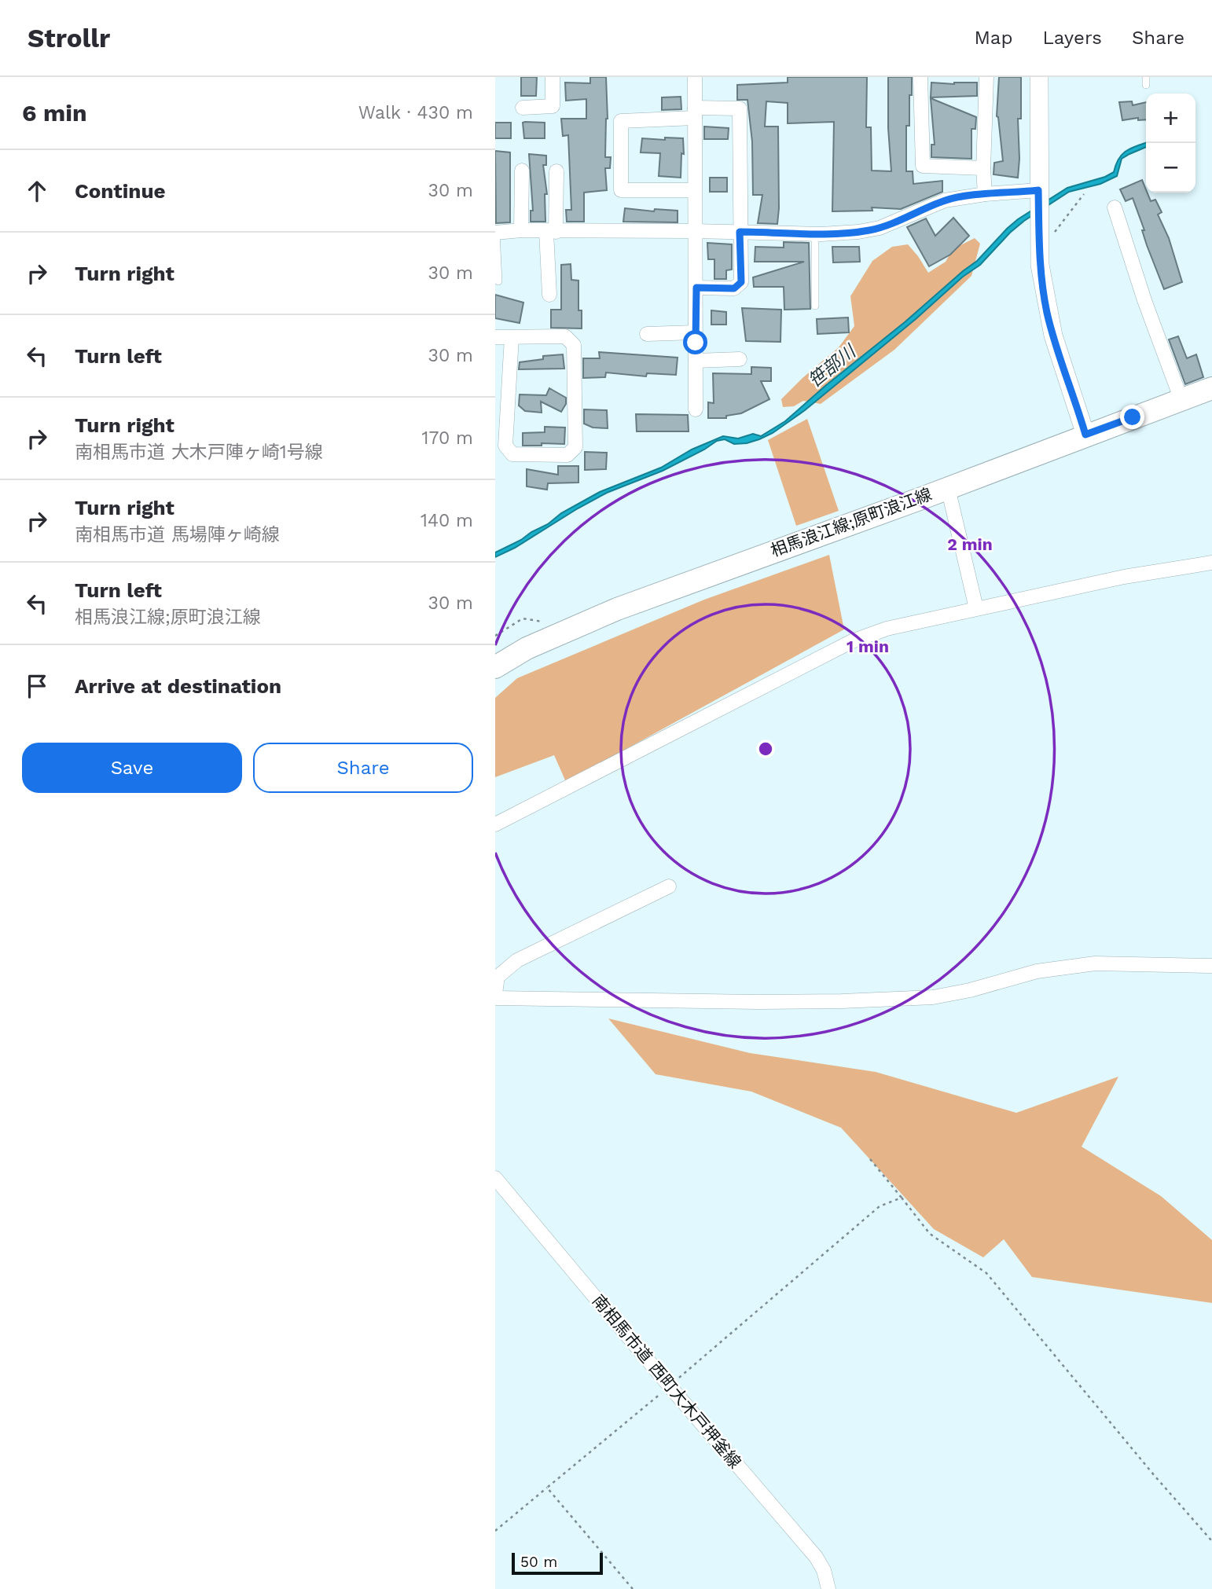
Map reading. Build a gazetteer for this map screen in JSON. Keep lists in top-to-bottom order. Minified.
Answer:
{"streets":{"main road":["相馬浪江線;原町浪江線"],"street":["南相馬市道 西町大木戸押釜線"]},"water":["笹部川"],"scale_bar":"50 m","page":{"header":"Strollr","nav":["Map","Layers","Share"],"heading":["6 min","Walk · 430 m"],"map_buttons":["+","−"],"list":[["Continue","30 m"],["Turn right","30 m"],["Turn left","30 m"],["Turn right","南相馬市道 大木戸陣ヶ崎1号線","170 m"],["Turn right","南相馬市道 馬場陣ヶ崎線","140 m"],["Turn left","相馬浪江線;原町浪江線","30 m"],"Arrive at destination"],"buttons":["Save","Share"],"scale":"50 m"},"rings":["2 min","1 min"]}
